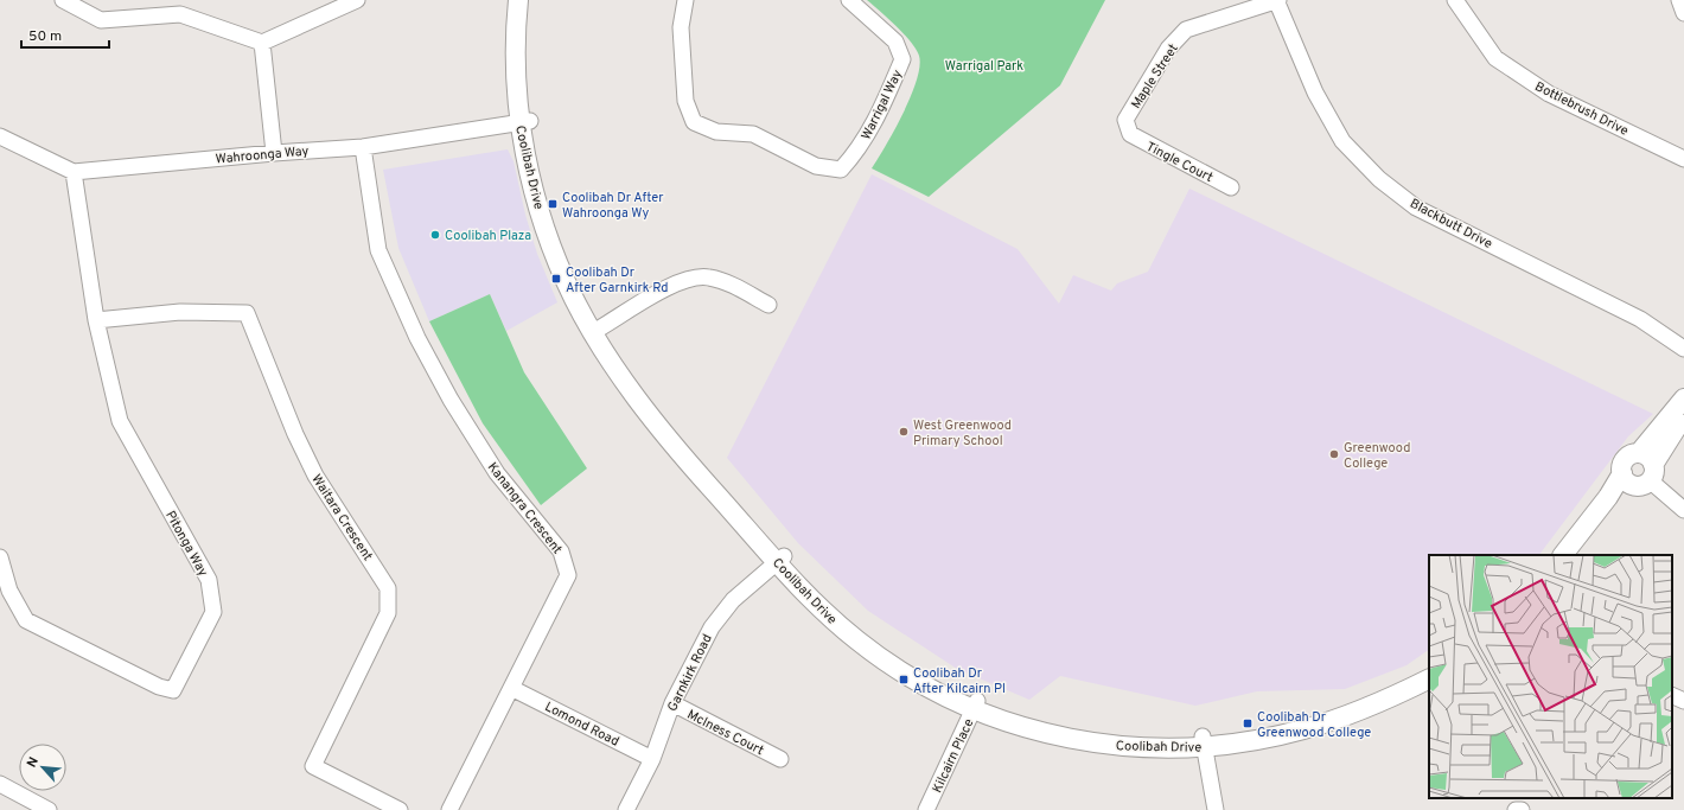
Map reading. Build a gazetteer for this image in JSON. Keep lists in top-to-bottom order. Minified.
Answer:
{"streets":{"main road":["Coolibah Drive"],"street":["Maple Street","Warrigal Way","Bottlebrush Drive","Wahroonga Way","Tingle Court","Blackbutt Drive","Kanangra Crescent","Waitara Crescent","Pitonga Way","Garnkirk Road","Lomond Road","McIness Court","Kilcairn Place"]},"crossings":[["Maple Street","Tingle Court"],["Maple Street","Blackbutt Drive"],["Wahroonga Way","Coolibah Drive"],["Wahroonga Way","Kanangra Crescent"],["Wahroonga Way","Pitonga Way"],["Coolibah Drive","Garnkirk Road"],["Coolibah Drive","Kilcairn Place"],["Kanangra Crescent","Lomond Road"],["Waitara Crescent","Pitonga Way"],["Garnkirk Road","Lomond Road"],["Garnkirk Road","McIness Court"]],"parks":["Warrigal Park"],"places":{"transit":["Coolibah Dr After Wahroonga Wy","Coolibah Dr After Garnkirk Rd","Coolibah Dr After Kilcairn Pl","Coolibah Dr Greenwood College"],"other":["Coolibah Plaza","West Greenwood Primary School","Greenwood College"]},"scale_bar":"50 m","north":"top left"}
